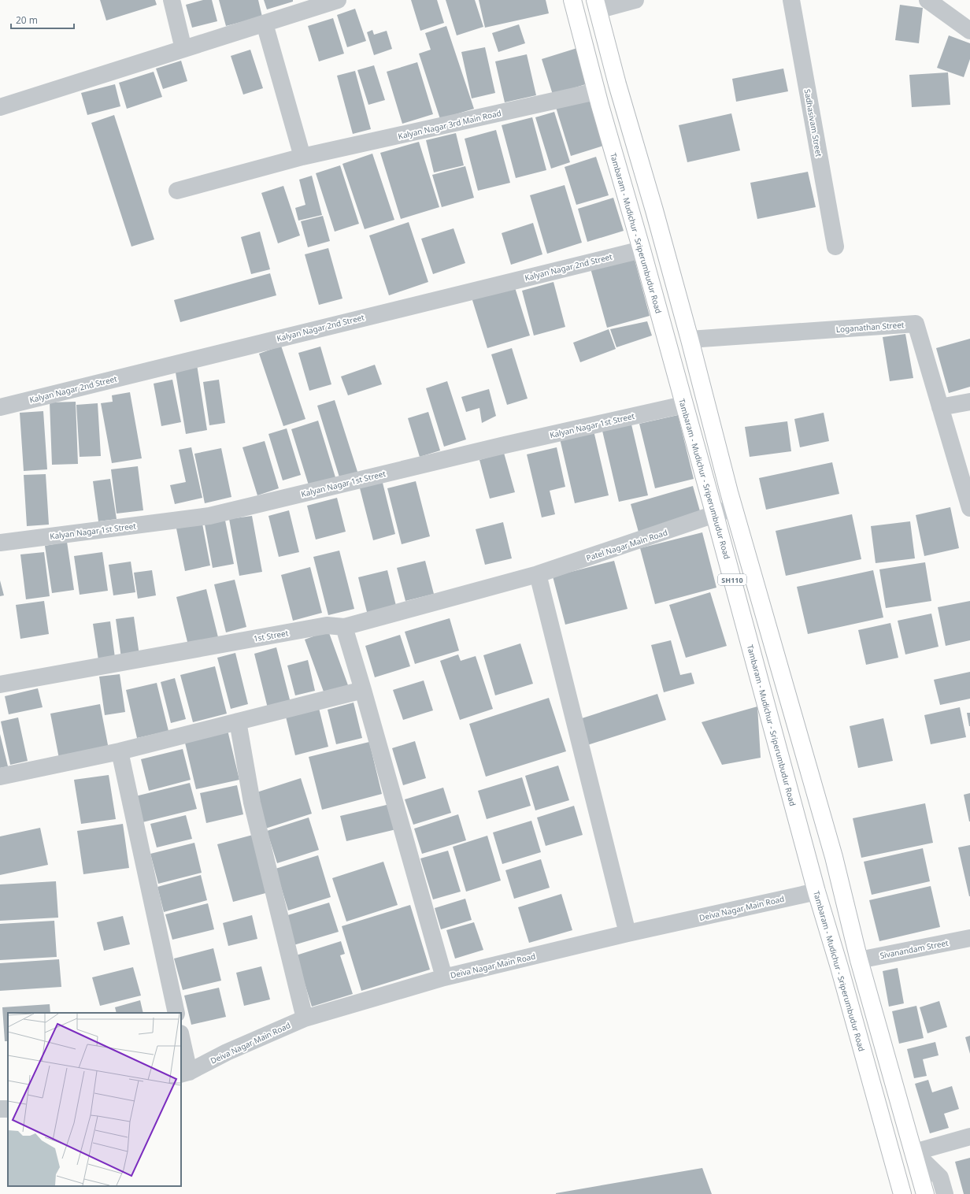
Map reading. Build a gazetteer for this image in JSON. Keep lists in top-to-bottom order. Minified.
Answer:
{"streets":{"main road":["Tambaram - Mudichur - Sriperumbudur Road","SH110"],"street":["Sadhasivam Street","Kalyan Nagar 3rd Main Road","Kalyan Nagar 2nd Street","Loganathan Street","Kalyan Nagar 1st Street","Patel Nagar Main Road","1st Street","Deiva Nagar Main Road","Sivanandam Street"]},"crossings":[["Kalyan Nagar 3rd Main Road","Tambaram - Mudichur - Sriperumbudur Road"],["Tambaram - Mudichur - Sriperumbudur Road","Kalyan Nagar 2nd Street"],["Tambaram - Mudichur - Sriperumbudur Road","Kalyan Nagar 1st Street"],["Tambaram - Mudichur - Sriperumbudur Road","Patel Nagar Main Road"],["Tambaram - Mudichur - Sriperumbudur Road","Deiva Nagar Main Road"],["Loganathan Street","SH110"],["Patel Nagar Main Road","SH110"],["Patel Nagar Main Road","1st Street"],["SH110","Sivanandam Street"]],"scale_bar":"20 m"}
